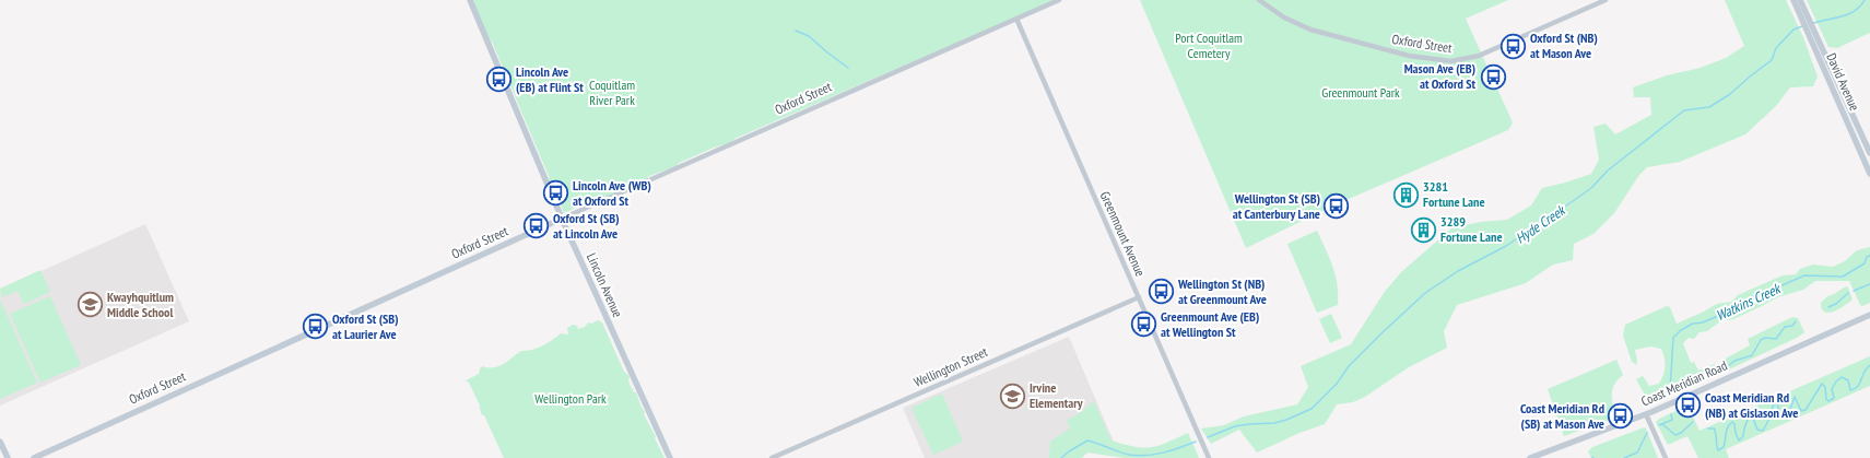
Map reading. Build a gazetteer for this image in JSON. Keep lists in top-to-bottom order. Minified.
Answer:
{"streets":{"main road":["Oxford Street","David Avenue","Lincoln Avenue","Coast Meridian Road"],"street":["Greenmount Avenue","Wellington Street"]},"crossings":[["Oxford Street","Greenmount Avenue"],["Oxford Street","Lincoln Avenue"],["Greenmount Avenue","Wellington Street"]],"water":["Hyde Creek","Watkins Creek"],"parks":["Port Coquitlam Cemetery","Coquitlam River Park","Greenmount Park","Wellington Park"],"places":{"bus stop":["Oxford St (NB) at Mason Ave","Mason Ave (EB) at Oxford St","Lincoln Ave (EB) at Flint St","Lincoln Ave (WB) at Oxford St","Wellington St (SB) at Canterbury Lane","Oxford St (SB) at Lincoln Ave","Wellington St (NB) at Greenmount Ave","Greenmount Ave (EB) at Wellington St","Oxford St (SB) at Laurier Ave","Coast Meridian Rd (NB) at Gislason Ave","Coast Meridian Rd (SB) at Mason Ave"],"building":["3281 Fortune Lane","3289 Fortune Lane"],"school or university":["Kwayhquitlum Middle School","Irvine Elementary"]}}
